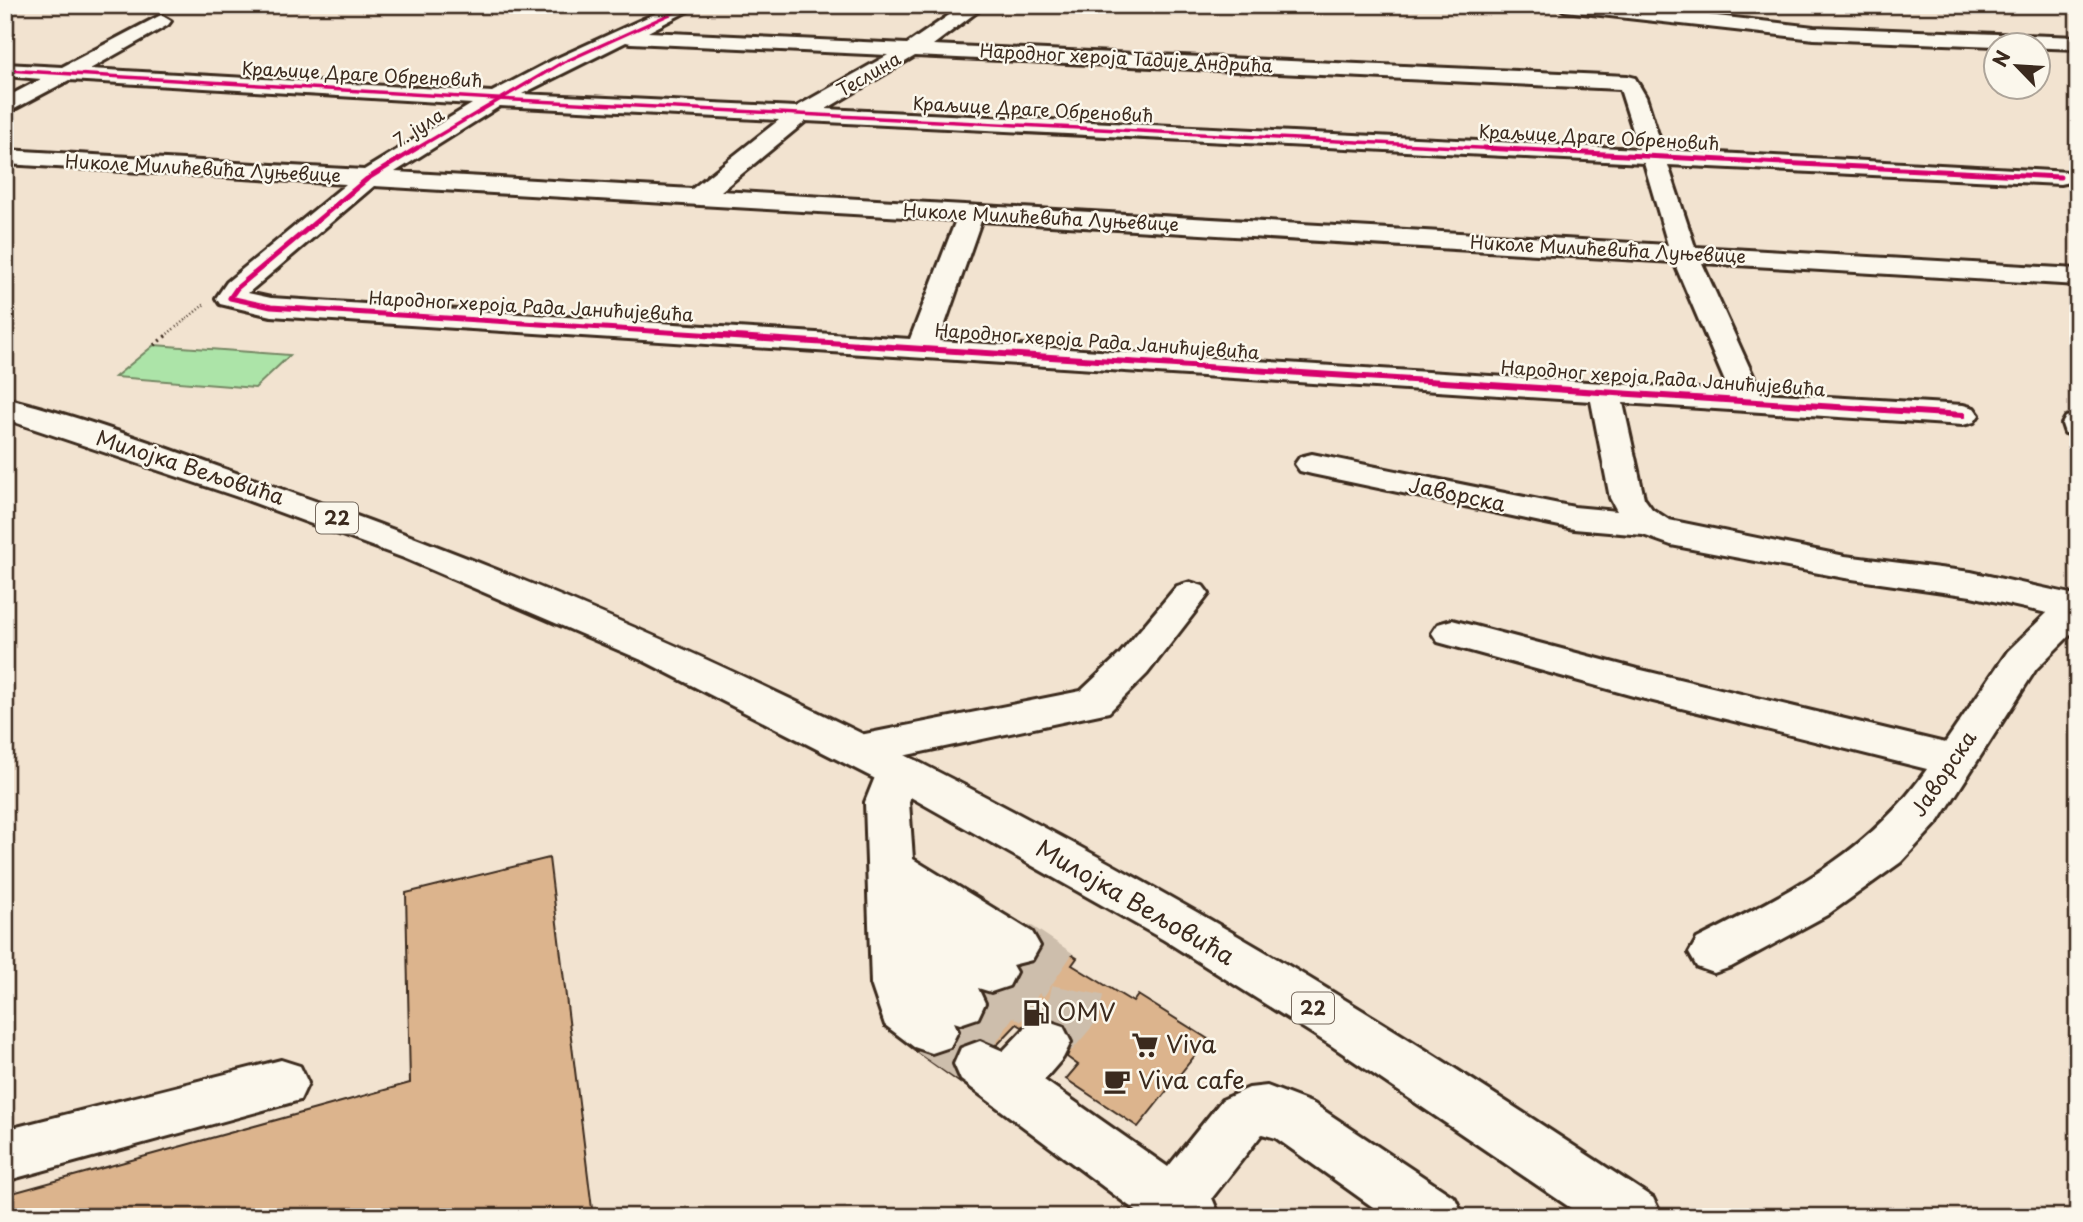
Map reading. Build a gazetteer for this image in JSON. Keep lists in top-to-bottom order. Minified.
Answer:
{"streets":{"street":["Народног хероја Тадије Андрића","Краљице Драге Обреновић","Теслина","7. јула","Николе Милићевића Луњевице","Народног хероја Рада Јанићијевића","Милојка Вељовића","Јаворска","22"]},"crossings":[["Народног хероја Тадије Андрића","Краљице Драге Обреновић"],["Народног хероја Тадије Андрића","Теслина"],["Народног хероја Тадије Андрића","7. јула"],["Краљице Драге Обреновић","Теслина"],["Краљице Драге Обреновић","7. јула"],["Теслина","Николе Милићевића Луњевице"],["7. јула","Николе Милићевића Луњевице"],["7. јула","Народног хероја Рада Јанићијевића"]],"places":{"fuel station":["OMV"],"supermarket":["Viva"],"cafe":["Viva cafe"]},"north":"top left"}
